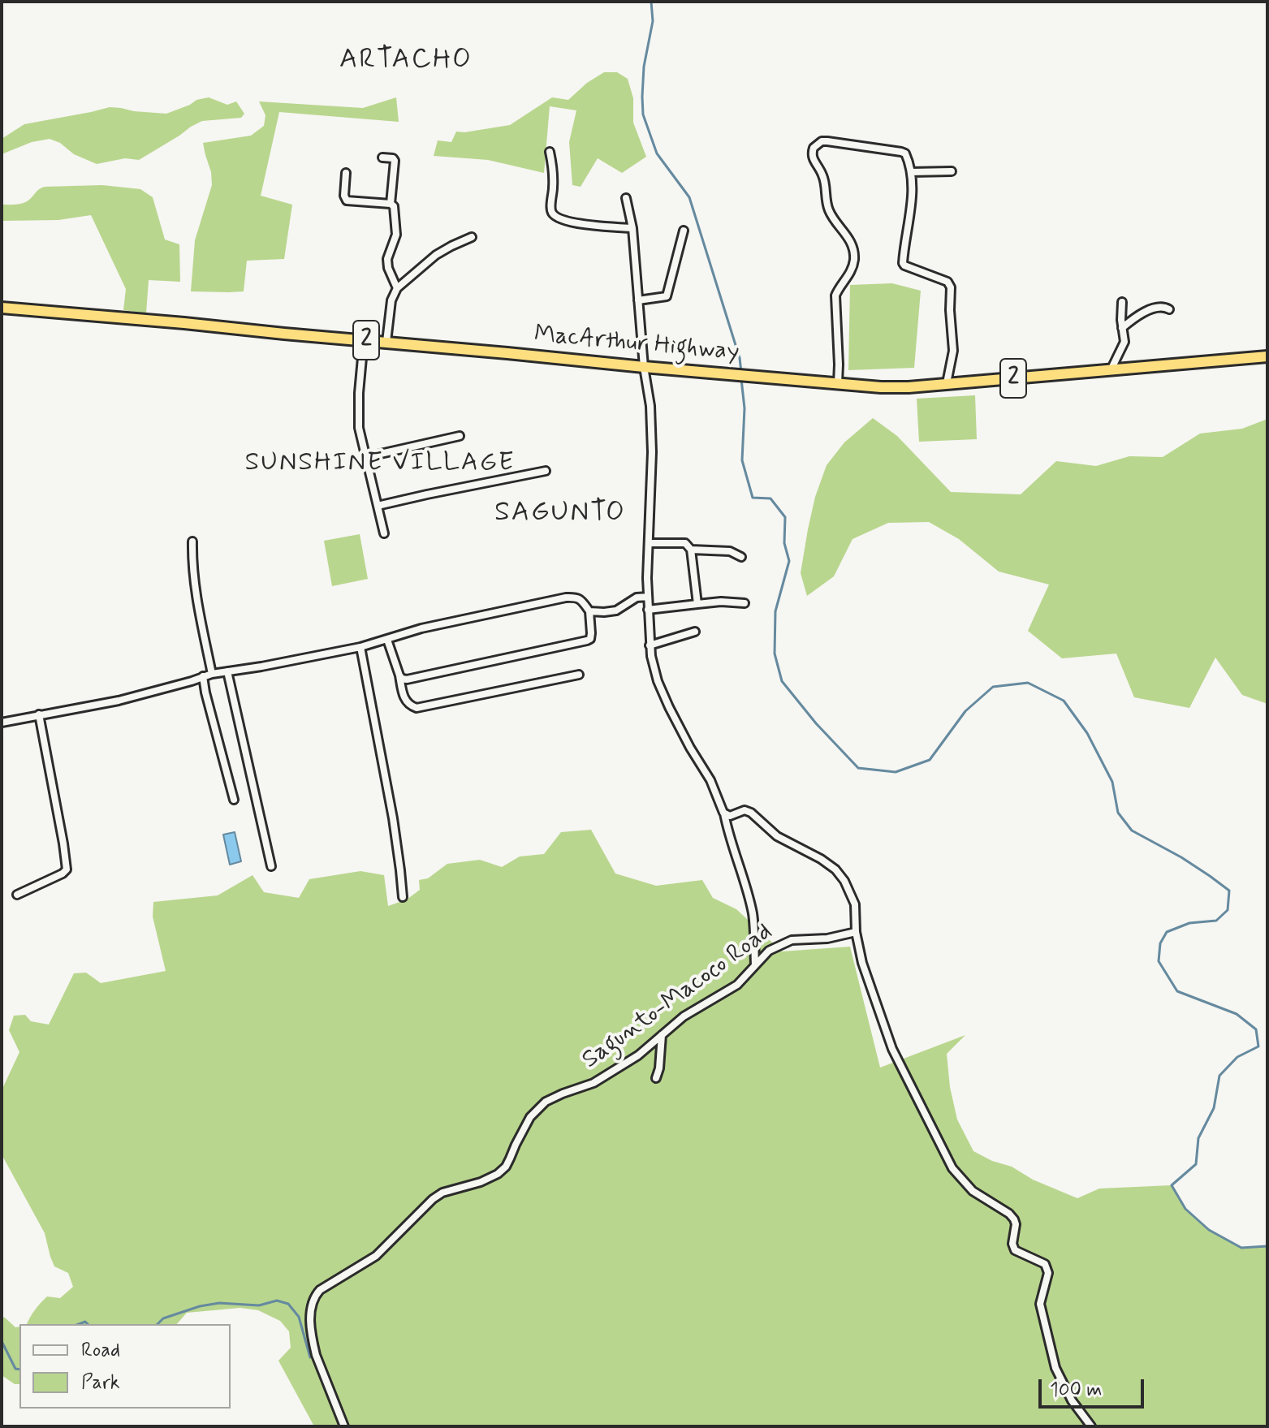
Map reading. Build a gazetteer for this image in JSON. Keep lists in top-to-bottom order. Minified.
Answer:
{"streets":{"highway":["2","MacArthur Highway"],"street":["Sagunto-Macoco Road"]},"districts":["ARTACHO","SUNSHINE VILLAGE","SAGUNTO"],"legend":["Road","Park"],"scale_bar":"100 m"}
